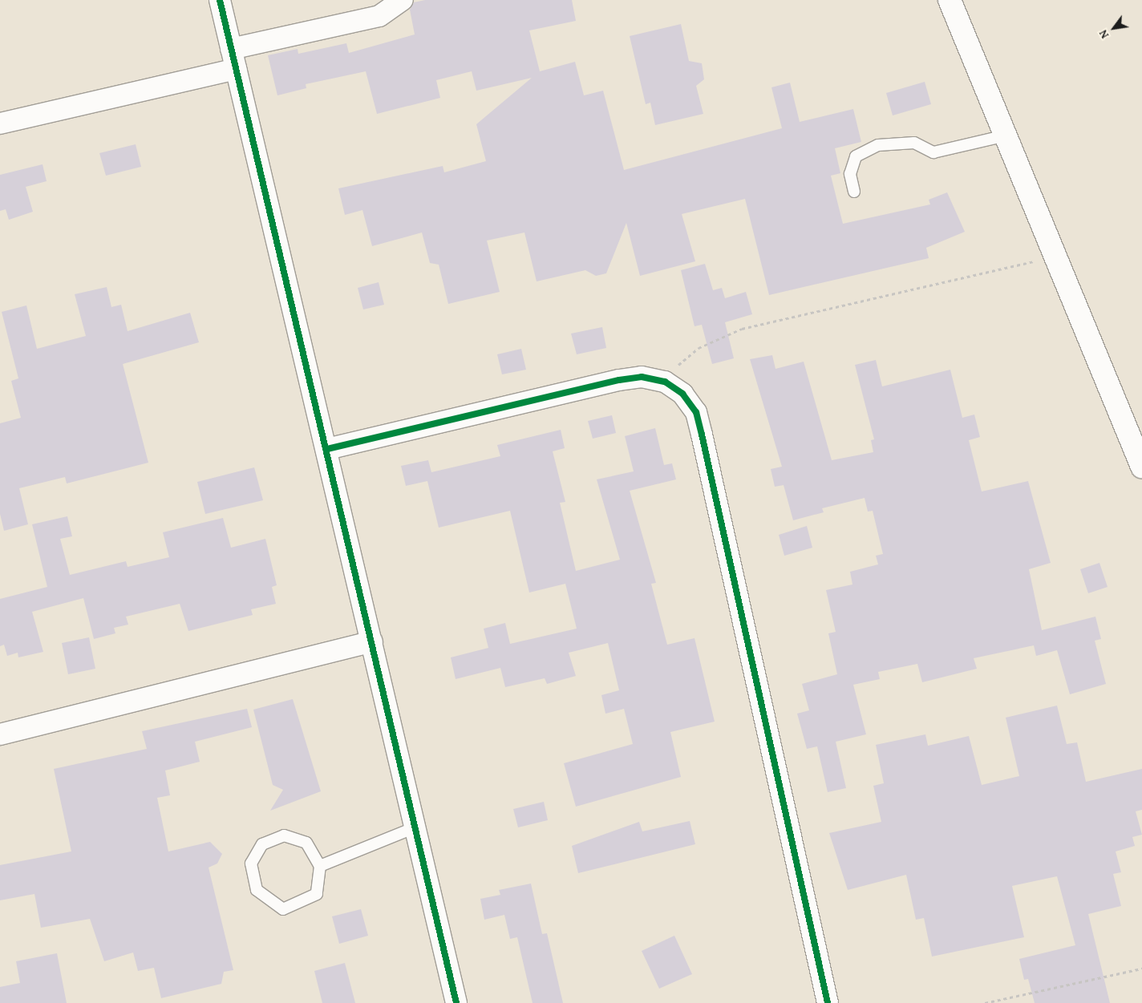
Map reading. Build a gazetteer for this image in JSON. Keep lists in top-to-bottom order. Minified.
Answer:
{"north":"bottom left"}
